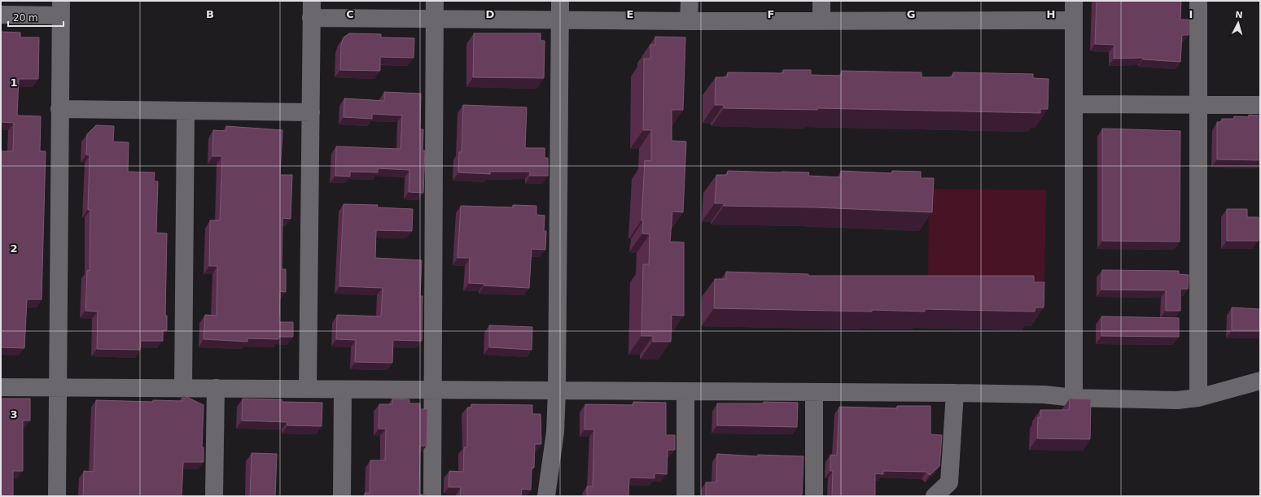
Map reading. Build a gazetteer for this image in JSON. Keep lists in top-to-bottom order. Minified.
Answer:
{"scale_bar":"20 m","north":"top","grid":{"columns":["B","C","D","E","F","G","H","I"],"rows":["1","2","3"]}}
